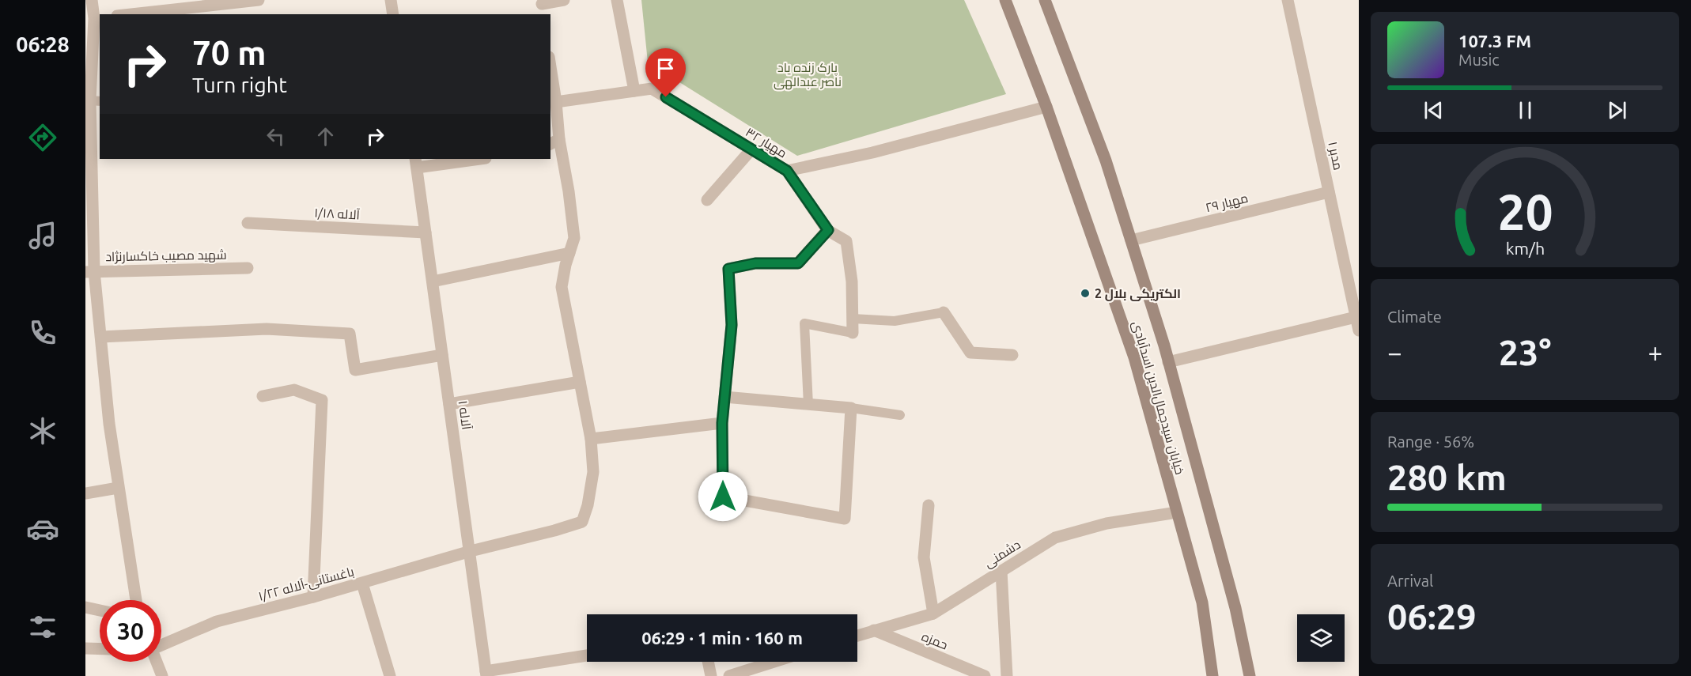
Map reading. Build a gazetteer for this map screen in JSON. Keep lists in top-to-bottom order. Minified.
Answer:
{"streets":{"main road":["خیابان سیدجمال‌الدین اسدآبادی"],"street":["مهیار ۳۲","مدبر ۱","مهیار ۲۹","آلاله ۱/۱۸","شهید مصیب خاکسارنژاد","آلاله ۱","دشمنی","باغستانی-آلاله ۱/۲۲","حمزه"]},"crossings":[["مهیار ۳۲","خیابان سیدجمال‌الدین اسدآبادی"],["مدبر ۱","مهیار ۲۹"],["مهیار ۲۹","خیابان سیدجمال‌الدین اسدآبادی"],["آلاله ۱/۱۸","آلاله ۱"],["خیابان سیدجمال‌الدین اسدآبادی","دشمنی"],["آلاله ۱","باغستانی-آلاله ۱/۲۲"],["دشمنی","حمزه"]],"parks":["پارک زنده یاد ناصر عبدالهی"],"places":["الکتریکی بلال 2"],"page":{"tabs":"06:28","turn":["70 m","Turn right"],"song":["107.3 FM","Music"],"tile":["Climate",["Range · 56%","280 km"],["Arrival","06:29"]],"heat":["−","23°","+"],"limit":"30","trip":"06:29 · 1 min · 160 m","gauge":["20","km/h"]}}
